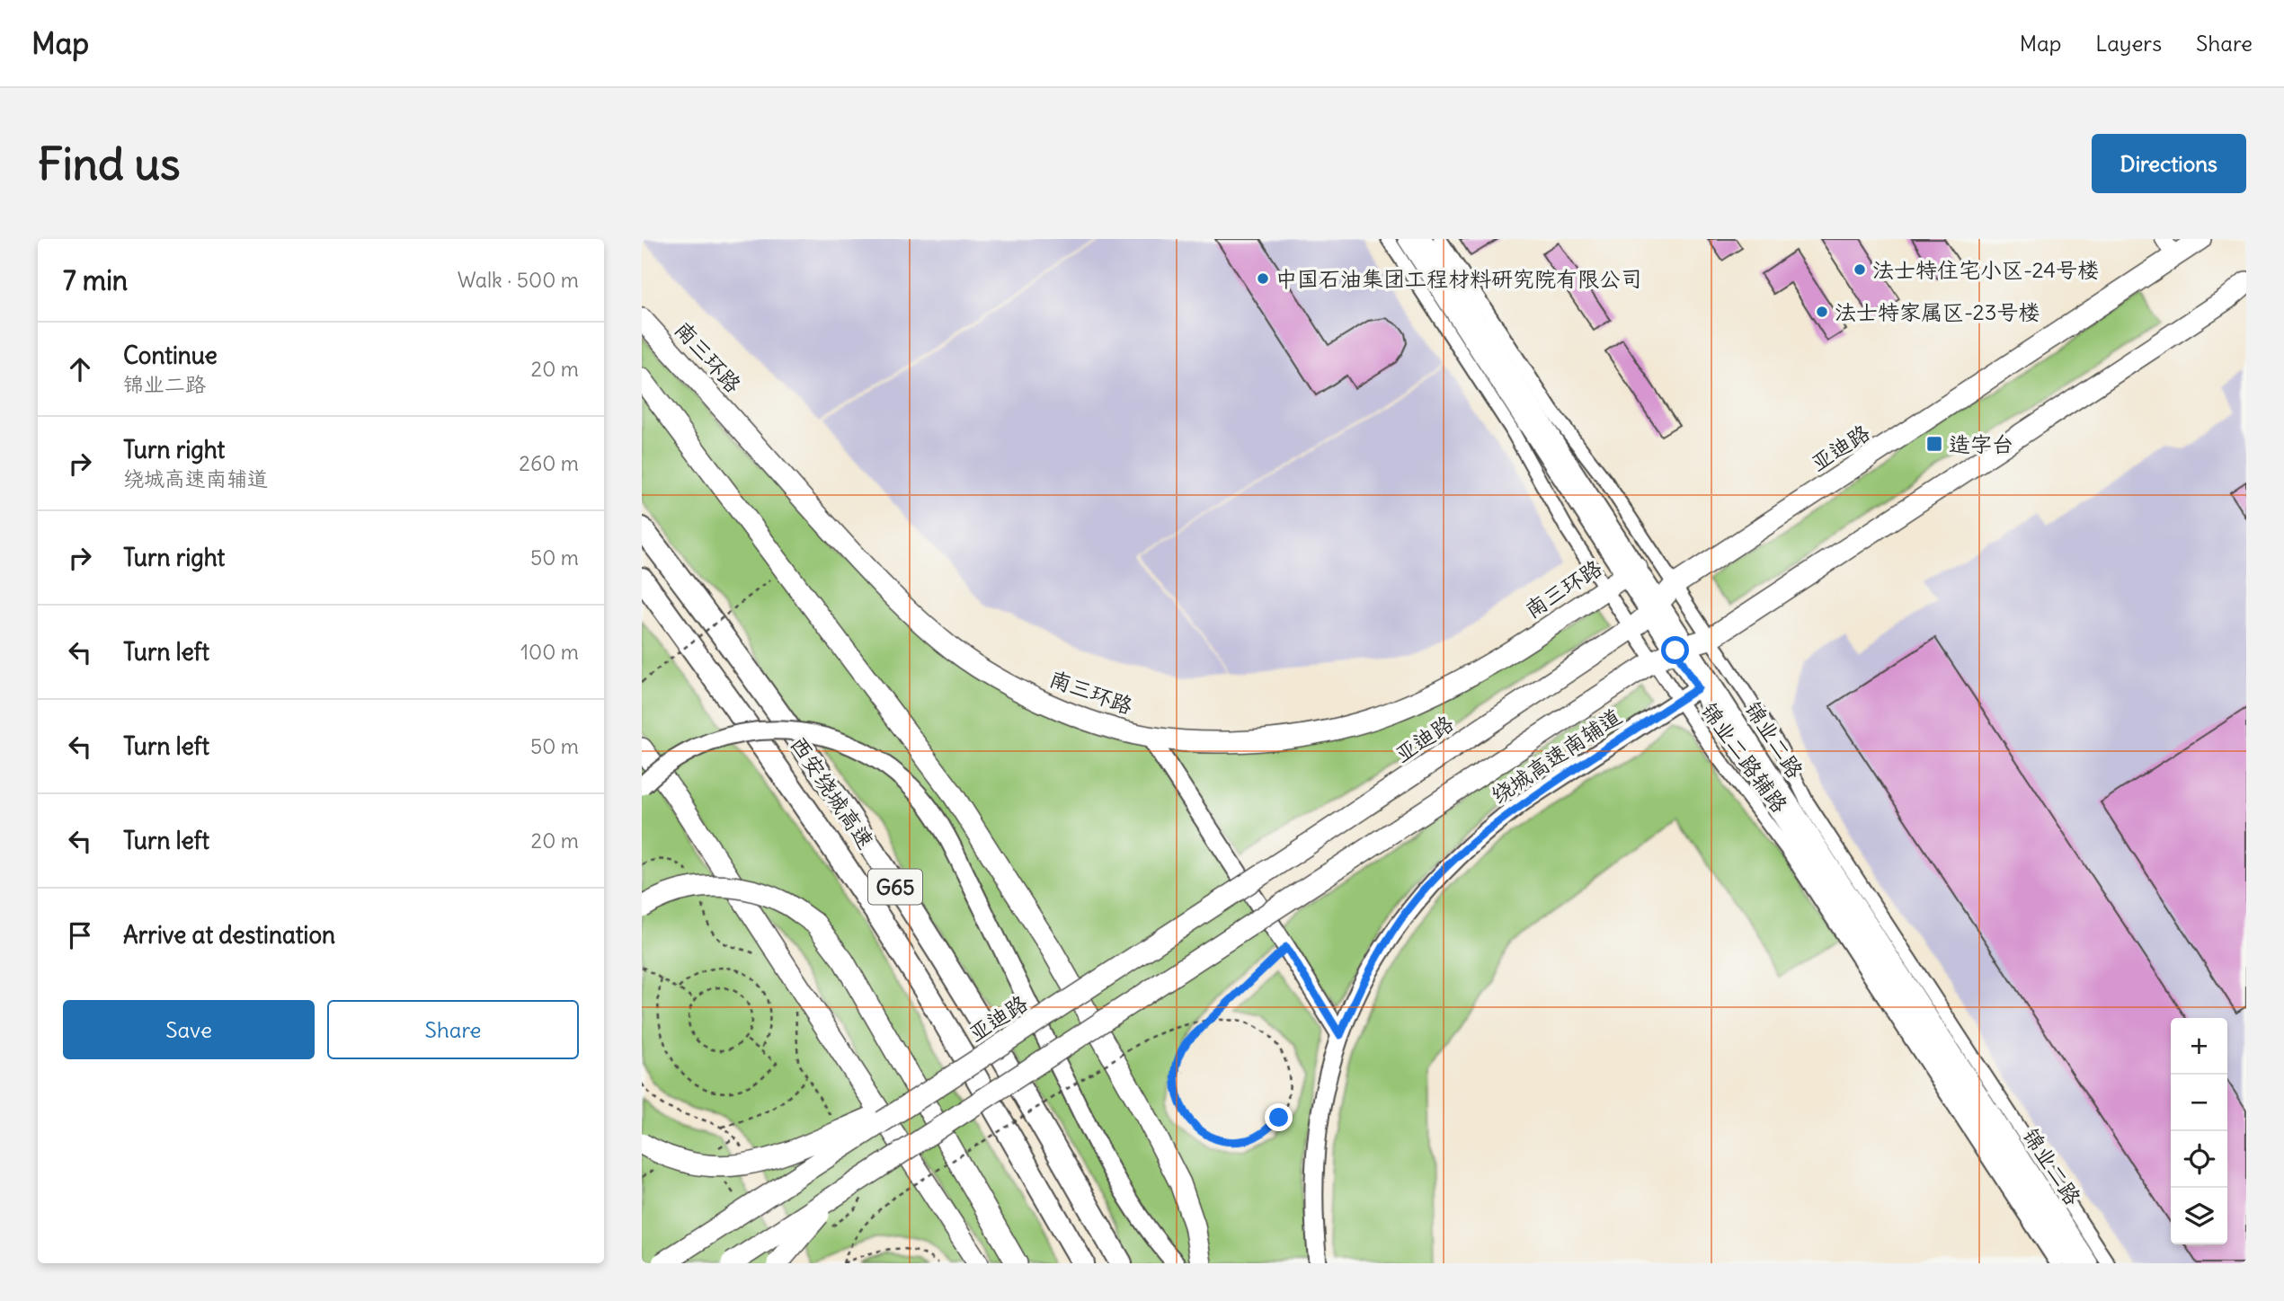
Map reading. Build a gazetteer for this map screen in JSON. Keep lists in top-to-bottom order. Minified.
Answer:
{"streets":{"highway":["南三环路","亚迪路","西安绕城高速","G65"],"main road":["锦业二路","绕城高速南辅道"],"street":["锦业二路辅路"]},"crossings":[["南三环路","锦业二路"],["南三环路","锦业二路辅路"],["亚迪路","锦业二路"],["亚迪路","锦业二路辅路"],["锦业二路","绕城高速南辅道"],["绕城高速南辅道","锦业二路辅路"]],"places":{"other":["法士特住宅小区-24号楼","中国石油集团工程材料研究院有限公司","法士特家属区-23号楼"],"transit":["造字台"]},"page":{"header":"Map","nav":["Map","Layers","Share"],"buttons":["Directions",["Save","Share"]],"title":"Find us","heading":["7 min","Walk · 500 m"],"list":[["Continue","锦业二路","20 m"],["Turn right","绕城高速南辅道","260 m"],["Turn right","50 m"],["Turn left","100 m"],["Turn left","50 m"],["Turn left","20 m"],"Arrive at destination"],"map_buttons":["+","−"]}}
